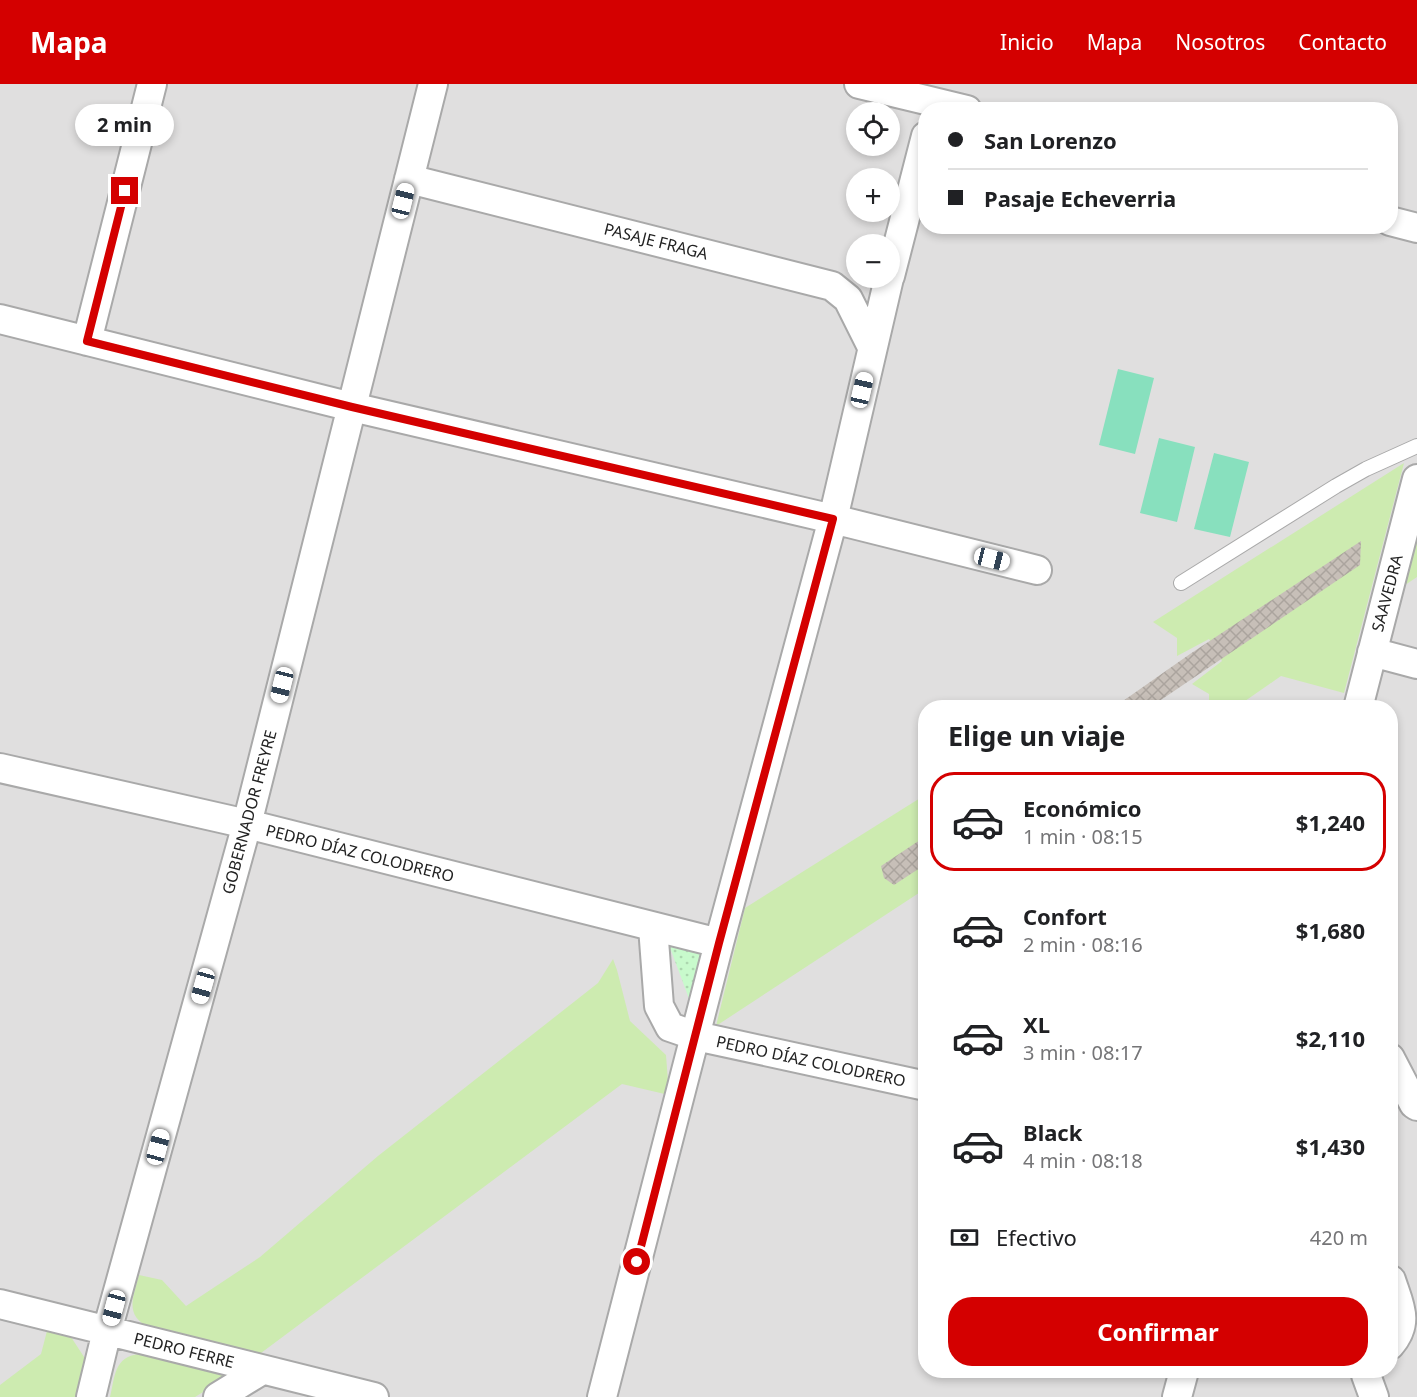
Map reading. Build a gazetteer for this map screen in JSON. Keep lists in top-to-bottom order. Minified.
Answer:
{"streets":{"street":["PASAJE FRAGA","SAAVEDRA","GOBERNADOR FREYRE","PEDRO DÍAZ COLODRERO","PEDRO FERRE"]},"crossings":[["PASAJE FRAGA","GOBERNADOR FREYRE"],["GOBERNADOR FREYRE","PEDRO DÍAZ COLODRERO"],["GOBERNADOR FREYRE","PEDRO FERRE"]],"page":{"header":"Mapa","nav":["Inicio","Mapa","Nosotros","Contacto"],"map_buttons":["+","−"],"banner":["San Lorenzo","Pasaje Echeverria"],"bubble":"2 min","heading":"Elige un viaje","list":[{"name":"Económico","note":"1 min · 08:15","value":"$1,240"},{"name":"Confort","note":"2 min · 08:16","value":"$1,680"},{"name":"XL","note":"3 min · 08:17","value":"$2,110"},{"name":"Black","note":"4 min · 08:18","value":"$1,430"}],"pay":["Efectivo","420 m"],"buttons":"Confirmar"}}
